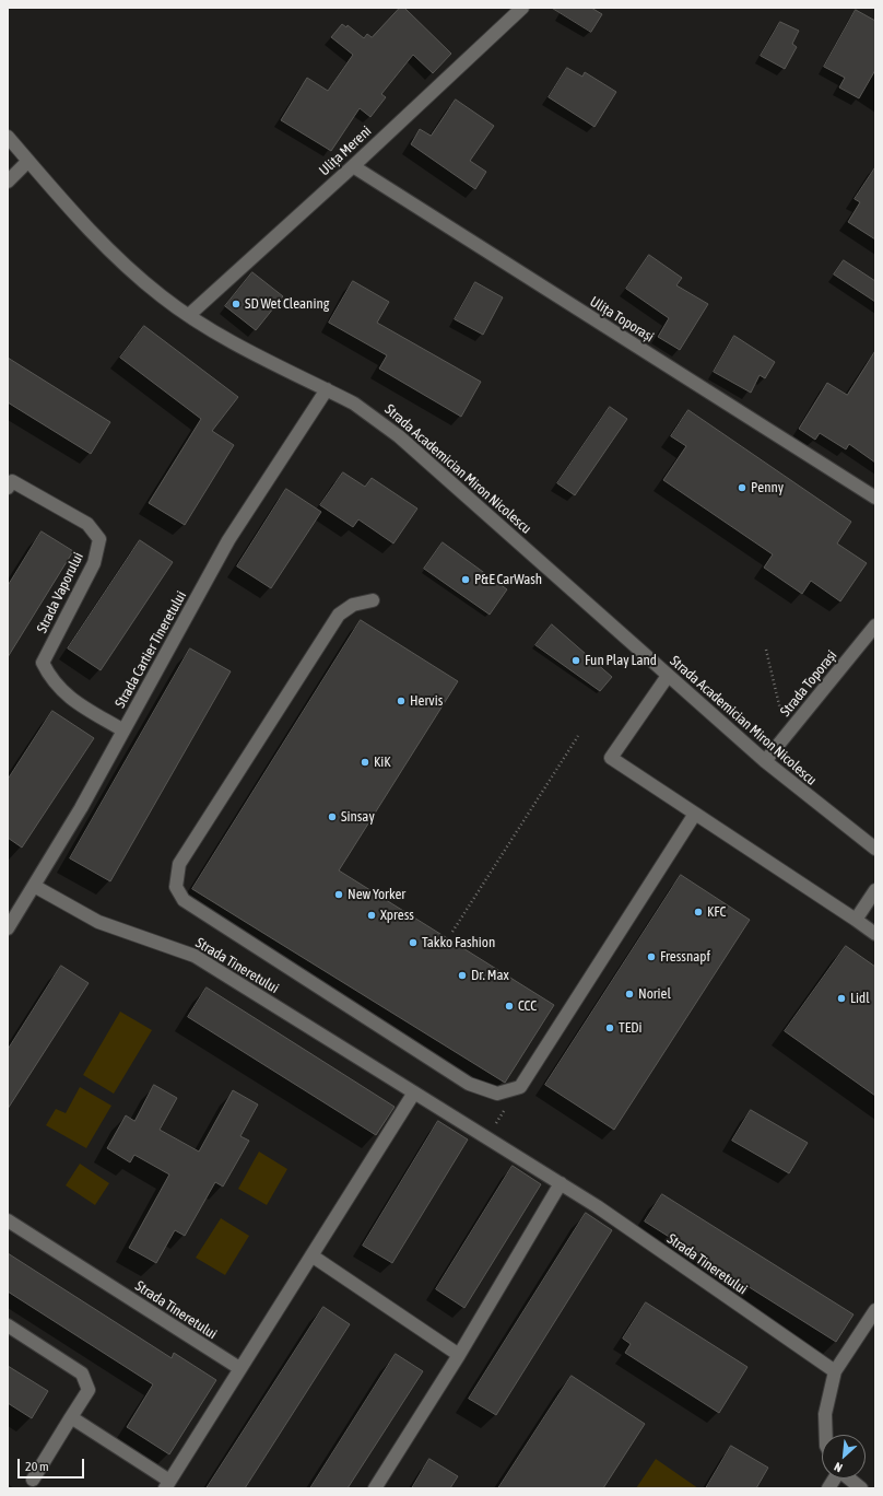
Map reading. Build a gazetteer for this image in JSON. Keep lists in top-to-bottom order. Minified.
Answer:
{"streets":{"street":["Ulița Mereni","Ulița Toporași","Strada Academician Miron Nicolescu","Strada Vaporului","Strada Cartier Tineretului","Strada Toporași","Strada Tineretului"]},"crossings":[["Ulița Mereni","Ulița Toporași"],["Ulița Mereni","Strada Academician Miron Nicolescu"],["Strada Academician Miron Nicolescu","Strada Cartier Tineretului"],["Strada Academician Miron Nicolescu","Strada Toporași"],["Strada Vaporului","Strada Cartier Tineretului"],["Strada Cartier Tineretului","Strada Tineretului"]],"places":["SD Wet Cleaning","Penny","P&E CarWash","Fun Play Land","Hervis","KiK","Sinsay","New Yorker","KFC","Xpress","Takko Fashion","Fressnapf","Dr. Max","Noriel","Lidl","CCC","TEDi"],"scale_bar":"20 m","north":"bottom left"}
